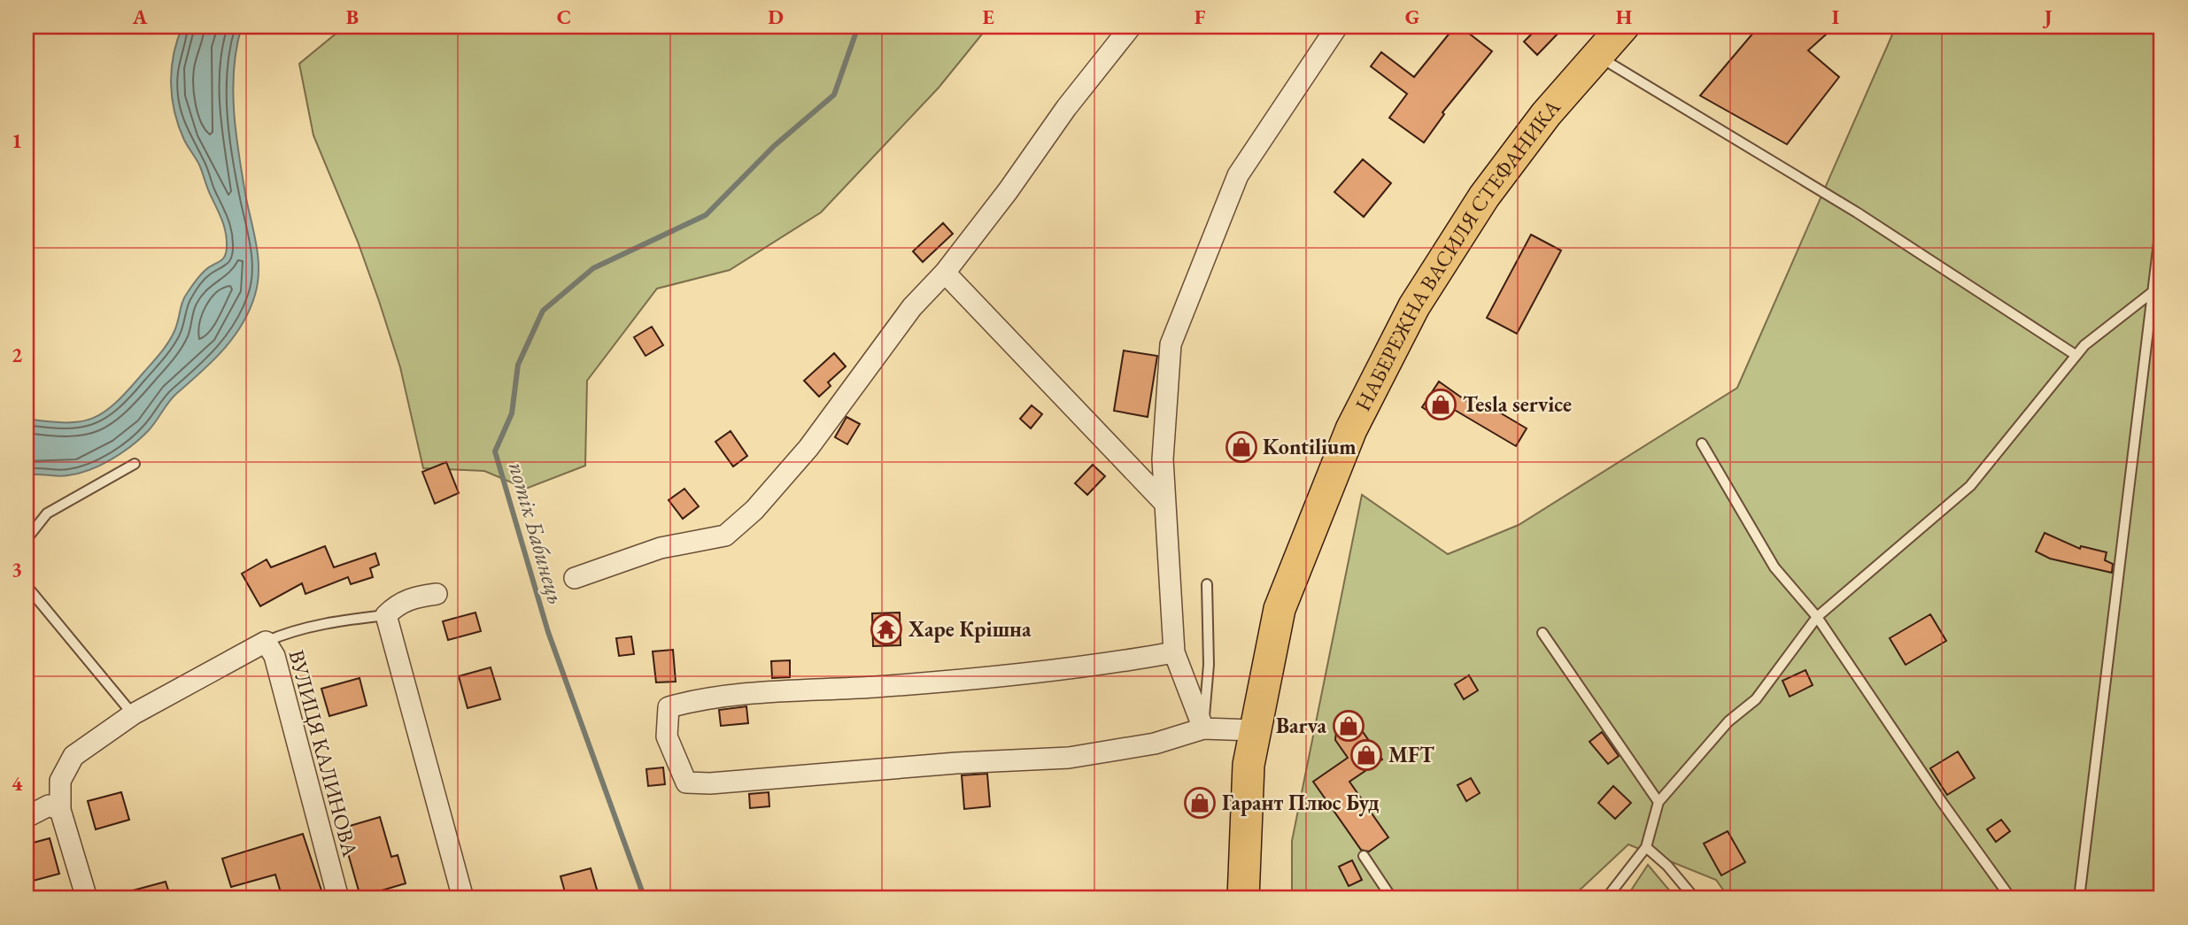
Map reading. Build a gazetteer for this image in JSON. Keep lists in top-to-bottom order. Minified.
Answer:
{"streets":{"main road":["НАБЕРЕЖНА ВАСИЛЯ СТЕФАНИКА"],"street":["ВУЛИЦЯ КАЛИНОВА"]},"water":["потік Бабинець"],"places":{"shop":["Tesla service","Kontilium","Barva","MFT","Гарант Плюс Буд"],"temple":["Харе Крішна"]},"grid":{"columns":["A","B","C","D","E","F","G","H","I","J"],"rows":["1","2","3","4"]}}
